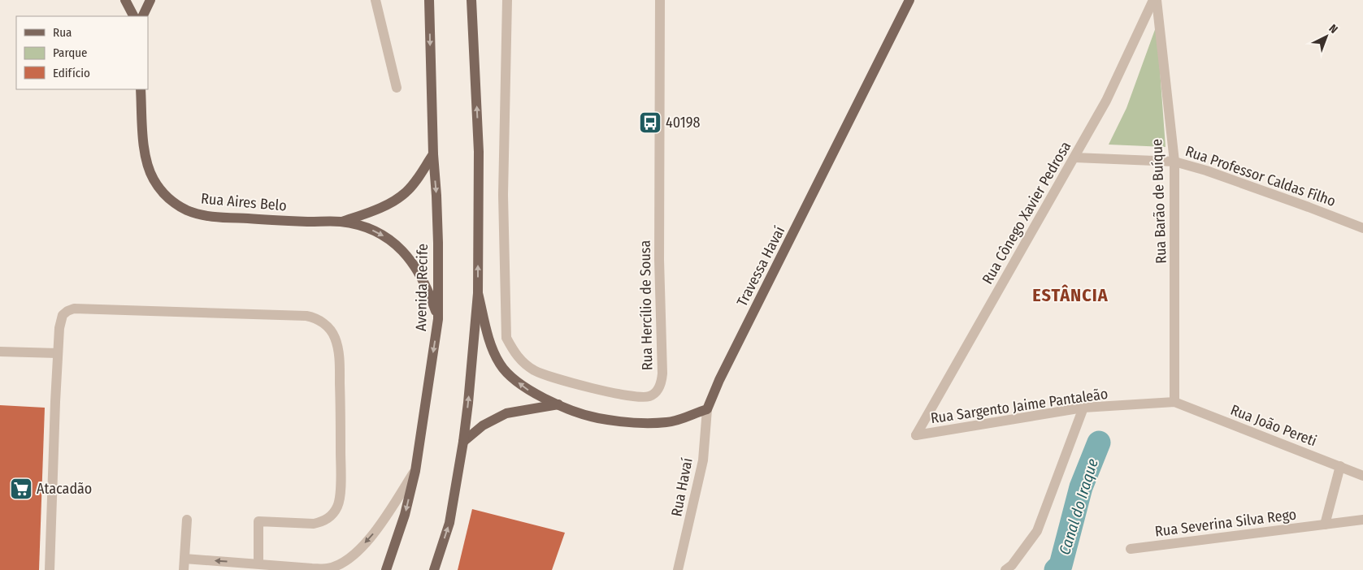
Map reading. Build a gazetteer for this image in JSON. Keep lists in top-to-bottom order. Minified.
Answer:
{"streets":{"main road":["Rua Aires Belo","Travessa Havaí","Avenida Recife"],"street":["Rua Professor Caldas Filho","Rua Barão de Buíque","Rua Cônego Xavier Pedrosa","Rua Hercílio de Sousa","Rua Sargento Jaime Pantaleão","Rua João Pereti","Rua Havaí","Rua Severina Silva Rego"]},"crossings":[["Rua Professor Caldas Filho","Rua Barão de Buíque"],["Rua Professor Caldas Filho","Rua Cônego Xavier Pedrosa"],["Rua Barão de Buíque","Rua Sargento Jaime Pantaleão"],["Rua Barão de Buíque","Rua João Pereti"],["Rua Aires Belo","Avenida Recife"],["Rua Cônego Xavier Pedrosa","Rua Sargento Jaime Pantaleão"],["Travessa Havaí","Rua Havaí"],["Rua Sargento Jaime Pantaleão","Rua João Pereti"]],"districts":["ESTÂNCIA"],"water":["Canal do Iraque"],"places":{"bus stop":["40198"],"supermarket":["Atacadão"]},"legend":["Rua","Parque","Edifício"],"north":"top right"}
